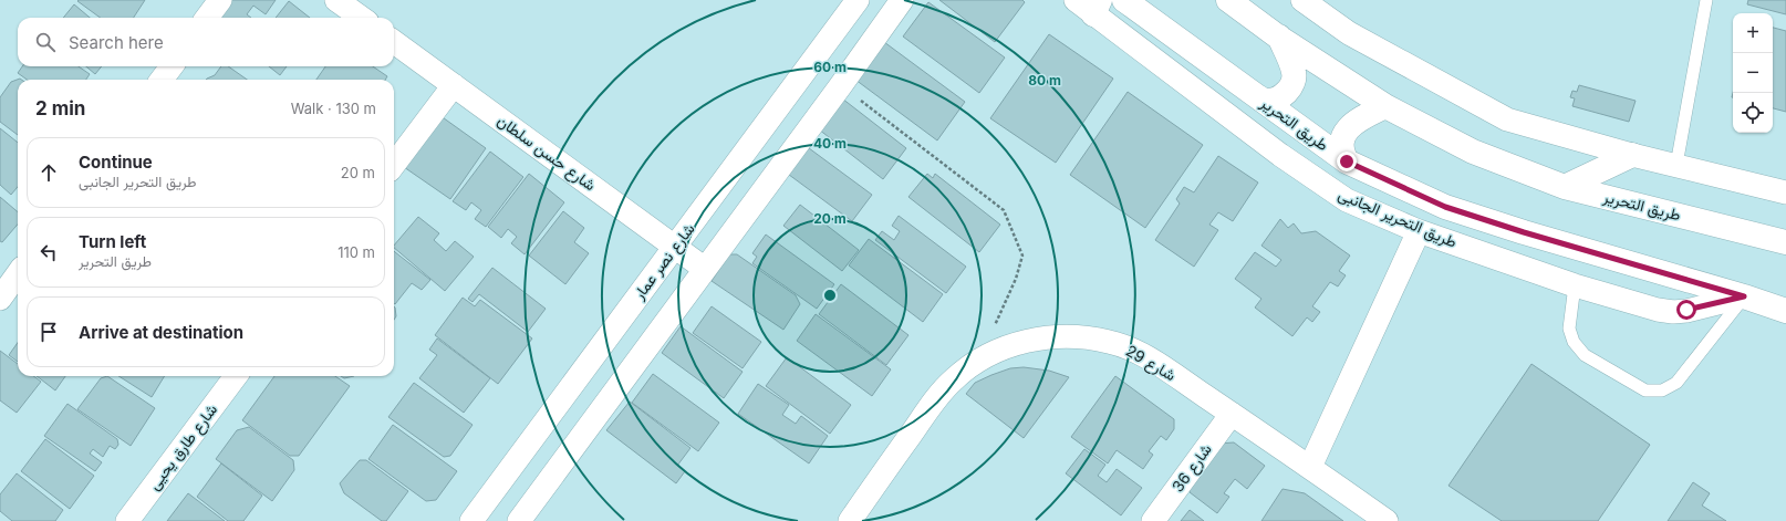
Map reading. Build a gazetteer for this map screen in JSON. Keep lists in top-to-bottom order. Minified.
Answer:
{"streets":{"street":["طريق التحرير","شارع حسن سلطان","طريق التحرير الجانبى","شارع نصر عمار","شارع 29","شارع طارق يحيى","شارع 36"]},"crossings":[["طريق التحرير","طريق التحرير الجانبى"],["شارع حسن سلطان","شارع نصر عمار"],["شارع 29","شارع 36"]],"page":{"map_buttons":["+","−"],"search":"Search here","heading":["2 min","Walk · 130 m"],"list":[["Continue","طريق التحرير الجانبى","20 m"],["Turn left","طريق التحرير","110 m"],"Arrive at destination"]},"rings":["60 m","80 m","40 m","20 m"]}
